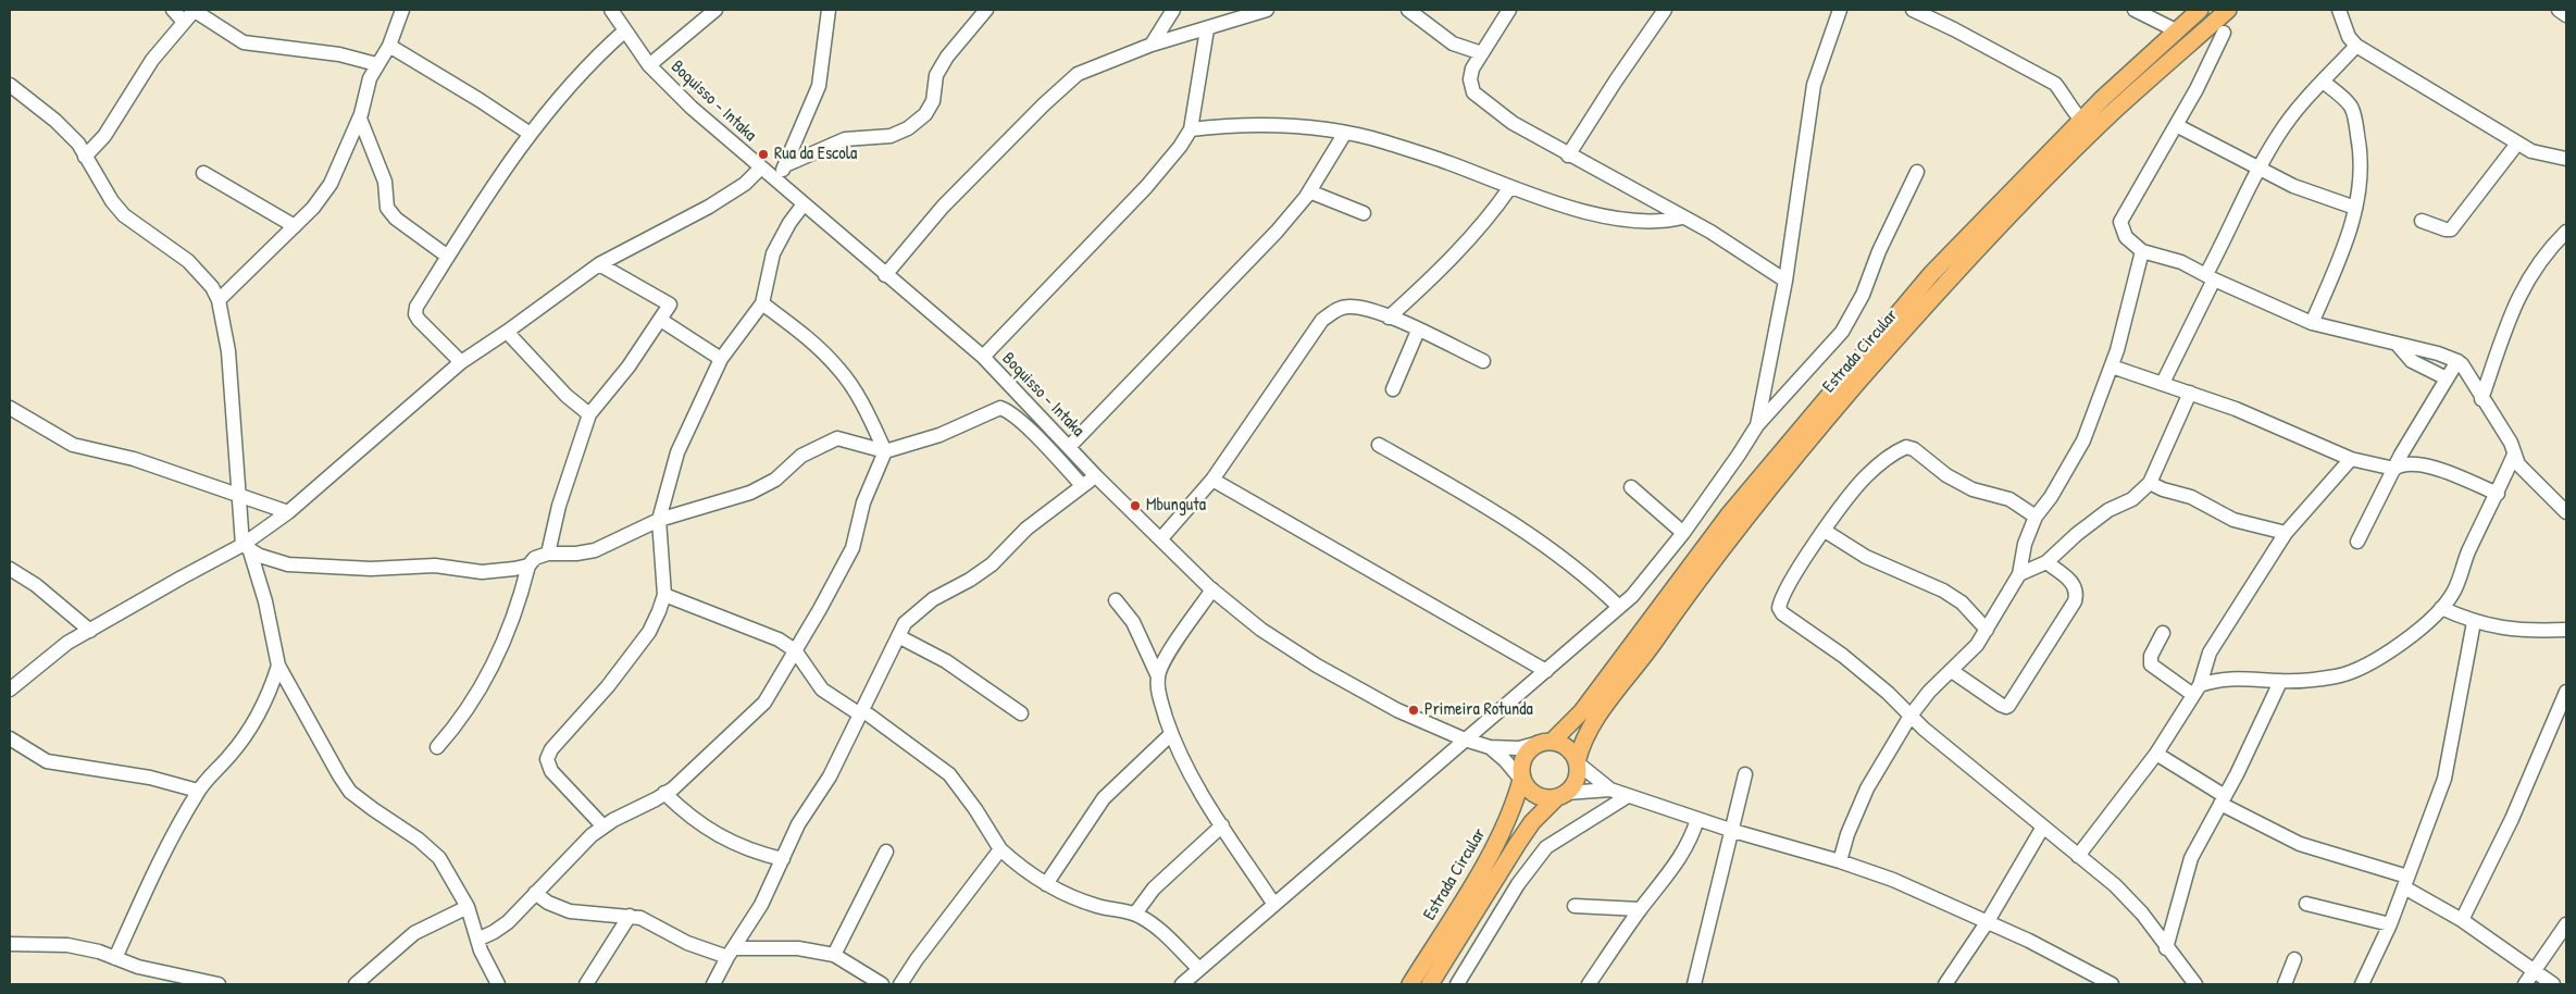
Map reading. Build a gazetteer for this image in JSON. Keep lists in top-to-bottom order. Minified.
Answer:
{"streets":{"main road":["Estrada Circular"],"street":["Boquisso - Intaka"]},"places":["Rua da Escola","Mbunguta","Primeira Rotunda"]}
